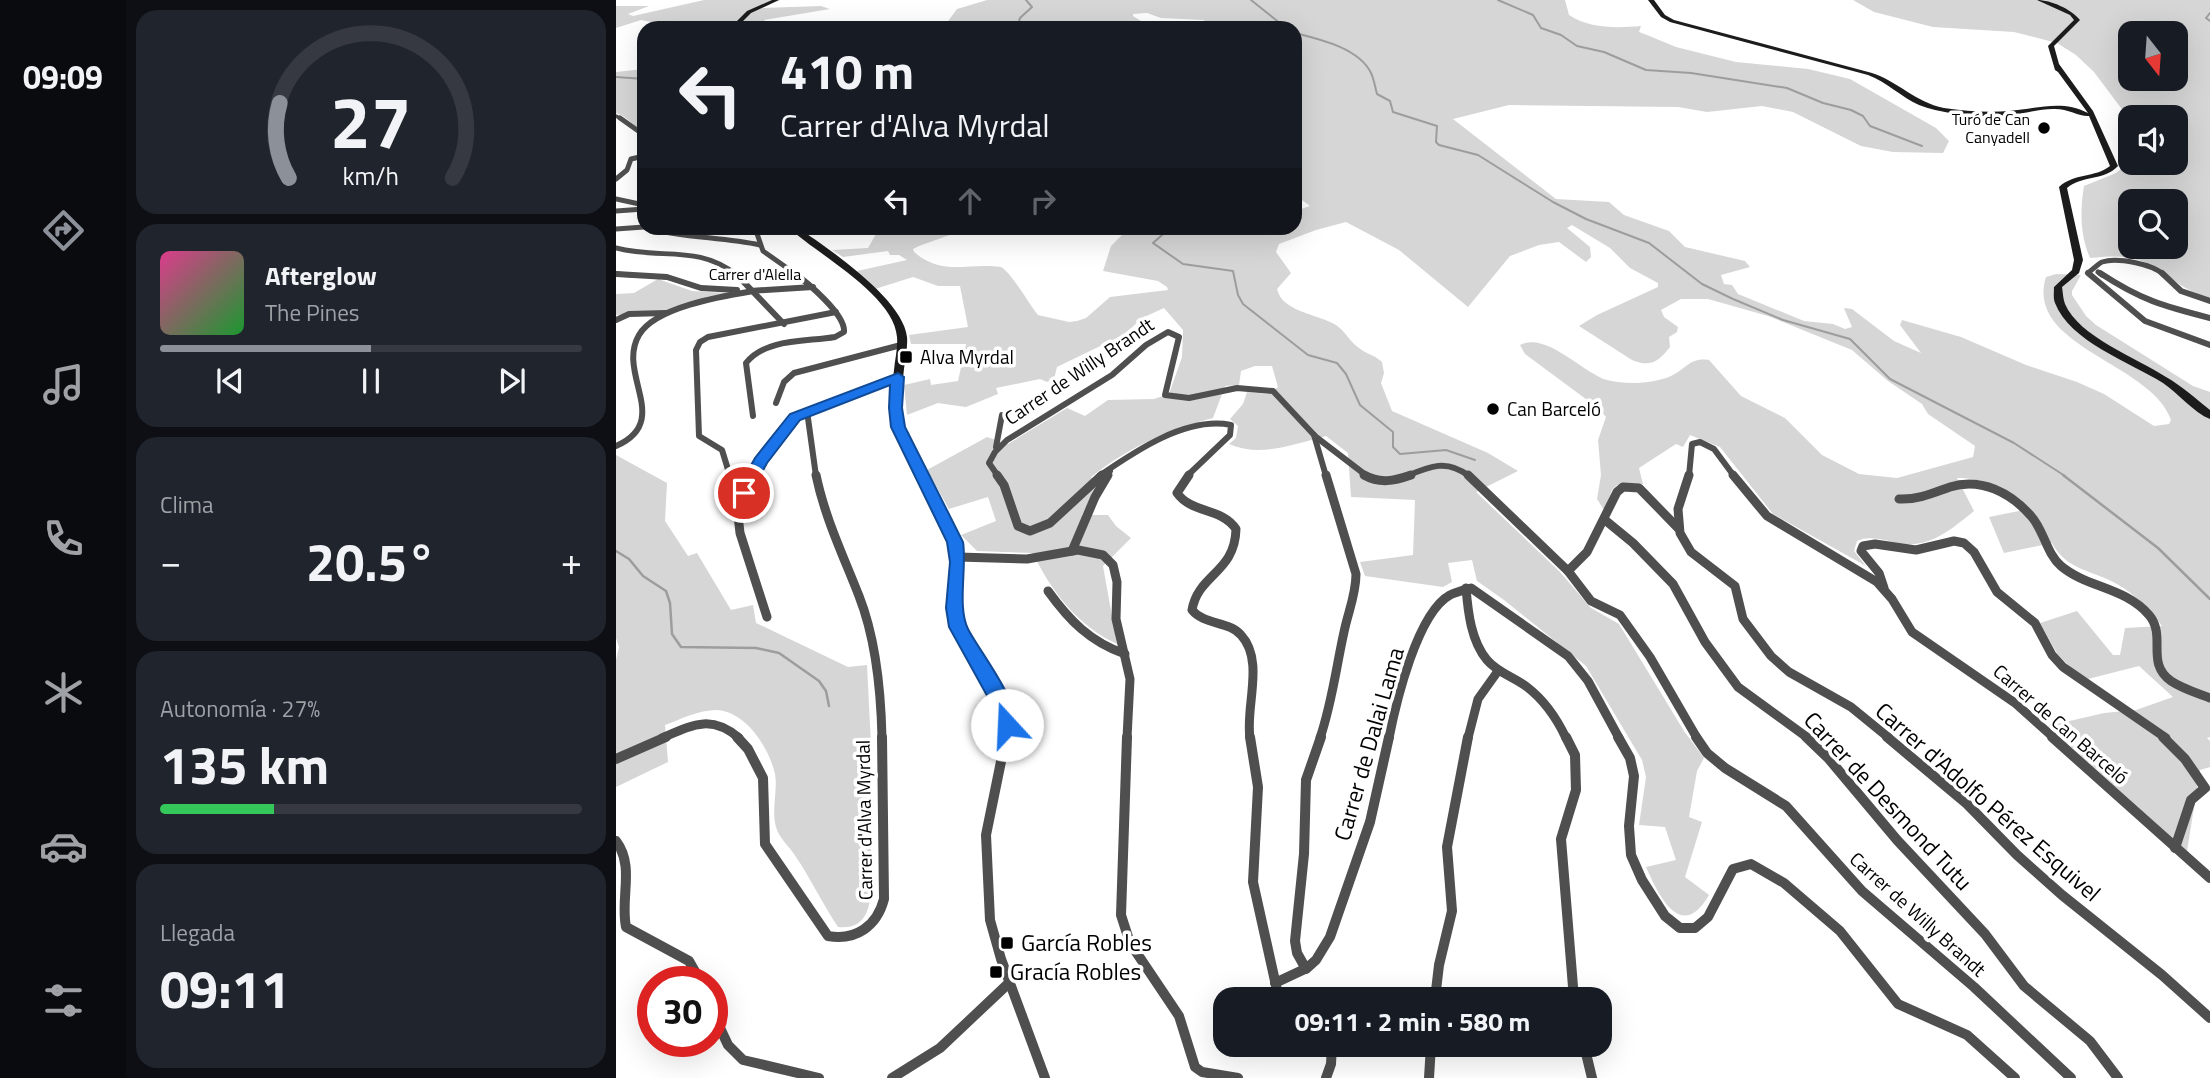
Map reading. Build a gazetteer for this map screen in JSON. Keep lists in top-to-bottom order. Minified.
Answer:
{"streets":{"street":["Carrer d'Alella","Carrer de Willy Brandt","Carrer de Can Barceló","Carrer de Dalai Lama","Carrer de Desmond Tutu","Carrer d'Adolfo Pérez Esquivel","Carrer d'Alva Myrdal"]},"crossings":[["Carrer de Can Barceló","Carrer d'Adolfo Pérez Esquivel"],["Carrer de Desmond Tutu","Carrer d'Adolfo Pérez Esquivel"]],"places":{"other":["Turó de Can Canyadell","Can Barceló"],"transit":["Alva Myrdal","García Robles","Gracía Robles"]},"north":"bottom","page":{"tabs":"09:09","turn":["410 m","Carrer d'Alva Myrdal"],"song":["Afterglow","The Pines"],"tile":["Clima",["Autonomía · 27%","135 km"],["Llegada","09:11"]],"heat":["−","20.5°","+"],"limit":"30","trip":"09:11 · 2 min · 580 m","gauge":["27","km/h"]}}
